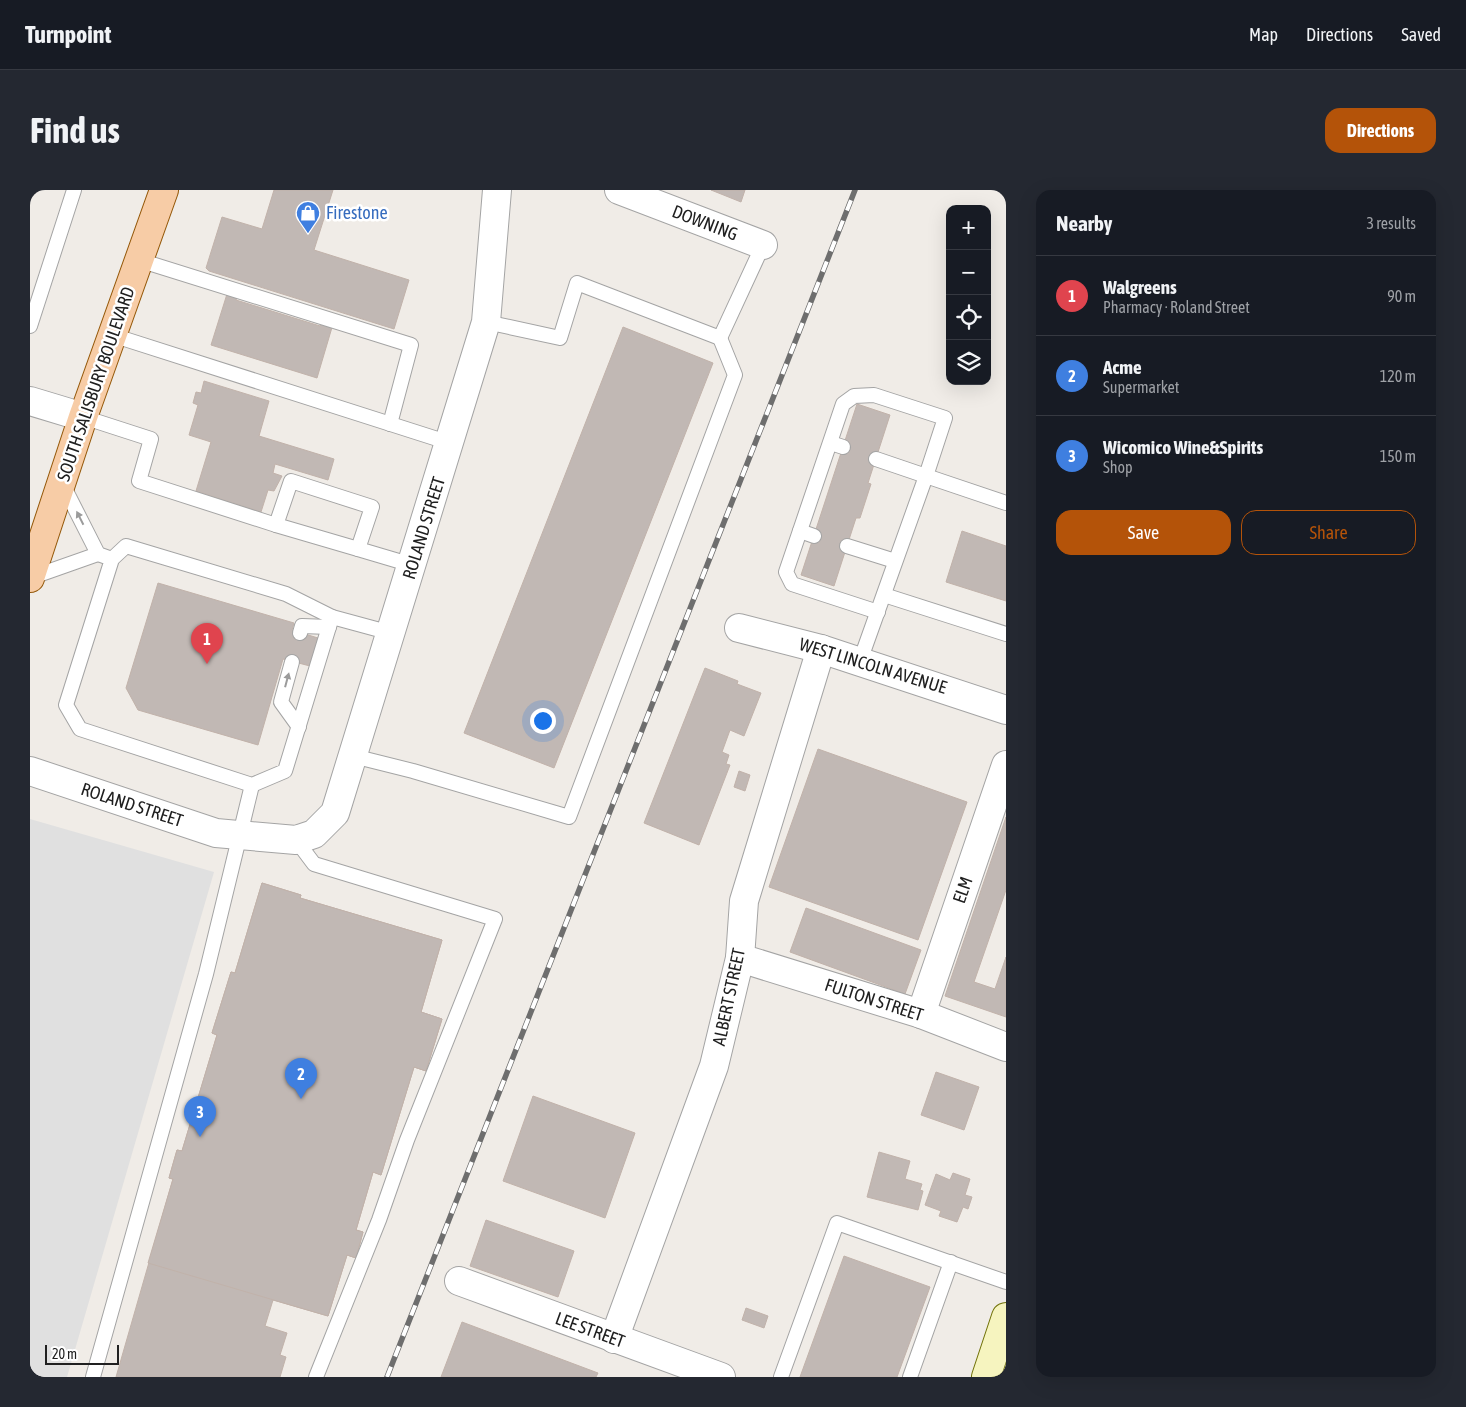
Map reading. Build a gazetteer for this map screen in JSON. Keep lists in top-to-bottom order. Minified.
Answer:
{"streets":{"main road":["SOUTH SALISBURY BOULEVARD"],"street":["DOWNING","ROLAND STREET","WEST LINCOLN AVENUE","ELM","ALBERT STREET","FULTON STREET","LEE STREET"]},"crossings":[["WEST LINCOLN AVENUE","ALBERT STREET"],["ELM","FULTON STREET"],["ALBERT STREET","FULTON STREET"],["ALBERT STREET","LEE STREET"]],"places":{"shop":["Firestone"]},"scale_bar":"20 m","page":{"header":"Turnpoint","nav":["Map","Directions","Saved"],"buttons":["Directions",["Save","Share"]],"title":"Find us","heading":["Nearby","3 results"],"map_buttons":["+","−"],"list":[{"mark":"1","name":"Walgreens","note":"Pharmacy · Roland Street","value":"90 m"},{"mark":"2","name":"Acme","note":"Supermarket","value":"120 m"},{"mark":"3","name":"Wicomico Wine&Spirits","note":"Shop","value":"150 m"}],"pins":["1","2","3"],"scale":"20 m"}}
